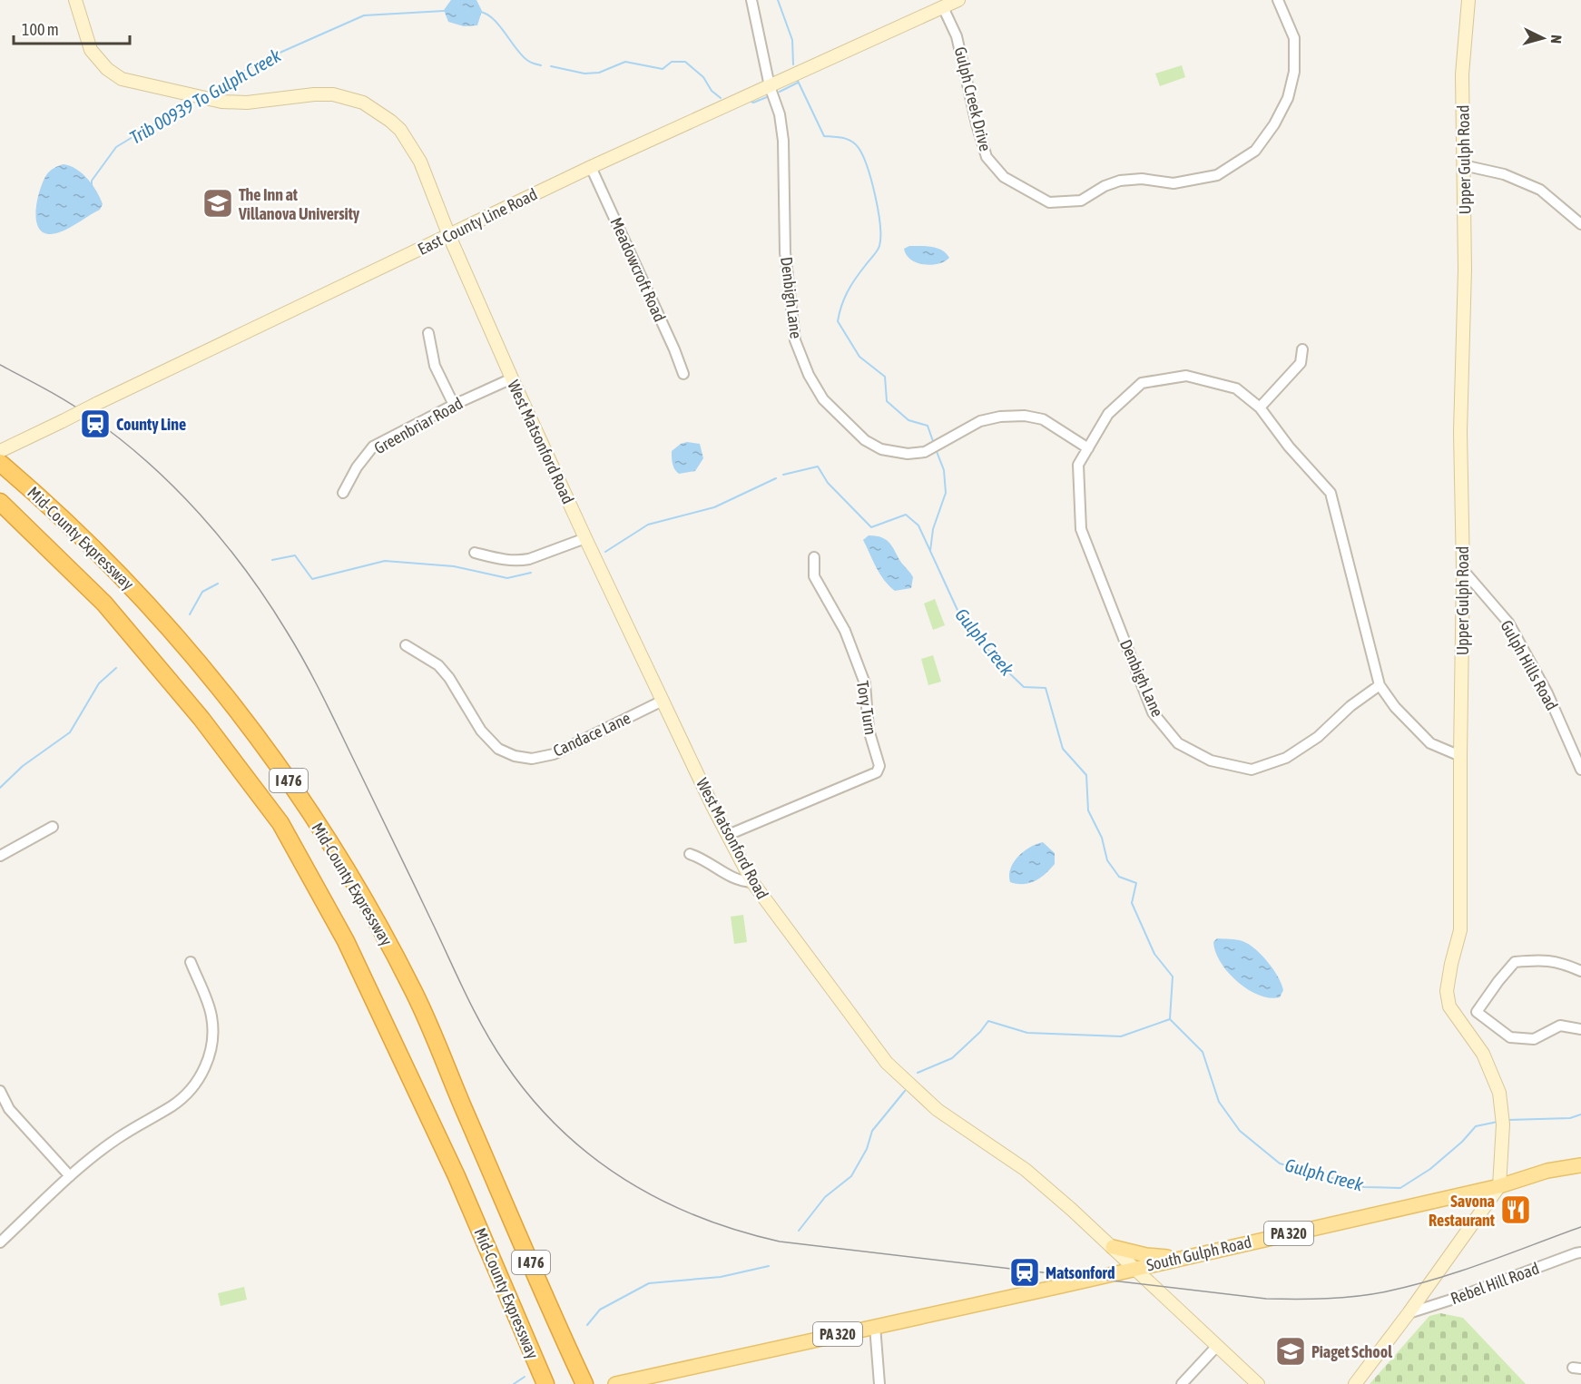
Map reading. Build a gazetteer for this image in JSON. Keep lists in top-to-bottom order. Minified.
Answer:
{"streets":{"highway":["Mid-County Expressway","I 476"],"main road":["PA 320","South Gulph Road"],"street":["Gulph Creek Drive","Upper Gulph Road","East County Line Road","Meadowcroft Road","Denbigh Lane","Greenbriar Road","West Matsonford Road","Gulph Hills Road","Tory Turn","Candace Lane","Rebel Hill Road"]},"crossings":[["Gulph Creek Drive","East County Line Road"],["Upper Gulph Road","Denbigh Lane"],["Upper Gulph Road","Gulph Hills Road"],["Upper Gulph Road","South Gulph Road"],["East County Line Road","Meadowcroft Road"],["East County Line Road","Denbigh Lane"],["East County Line Road","West Matsonford Road"],["Greenbriar Road","West Matsonford Road"],["West Matsonford Road","Tory Turn"],["West Matsonford Road","Candace Lane"],["West Matsonford Road","PA 320"],["West Matsonford Road","South Gulph Road"],["PA 320","South Gulph Road"]],"water":["Trib 00939 To Gulph Creek","Gulph Creek"],"places":{"school or university":["The Inn at Villanova University","Piaget School"],"station":["County Line","Matsonford"],"restaurant":["Savona Restaurant"]},"scale_bar":"100 m","north":"right"}
